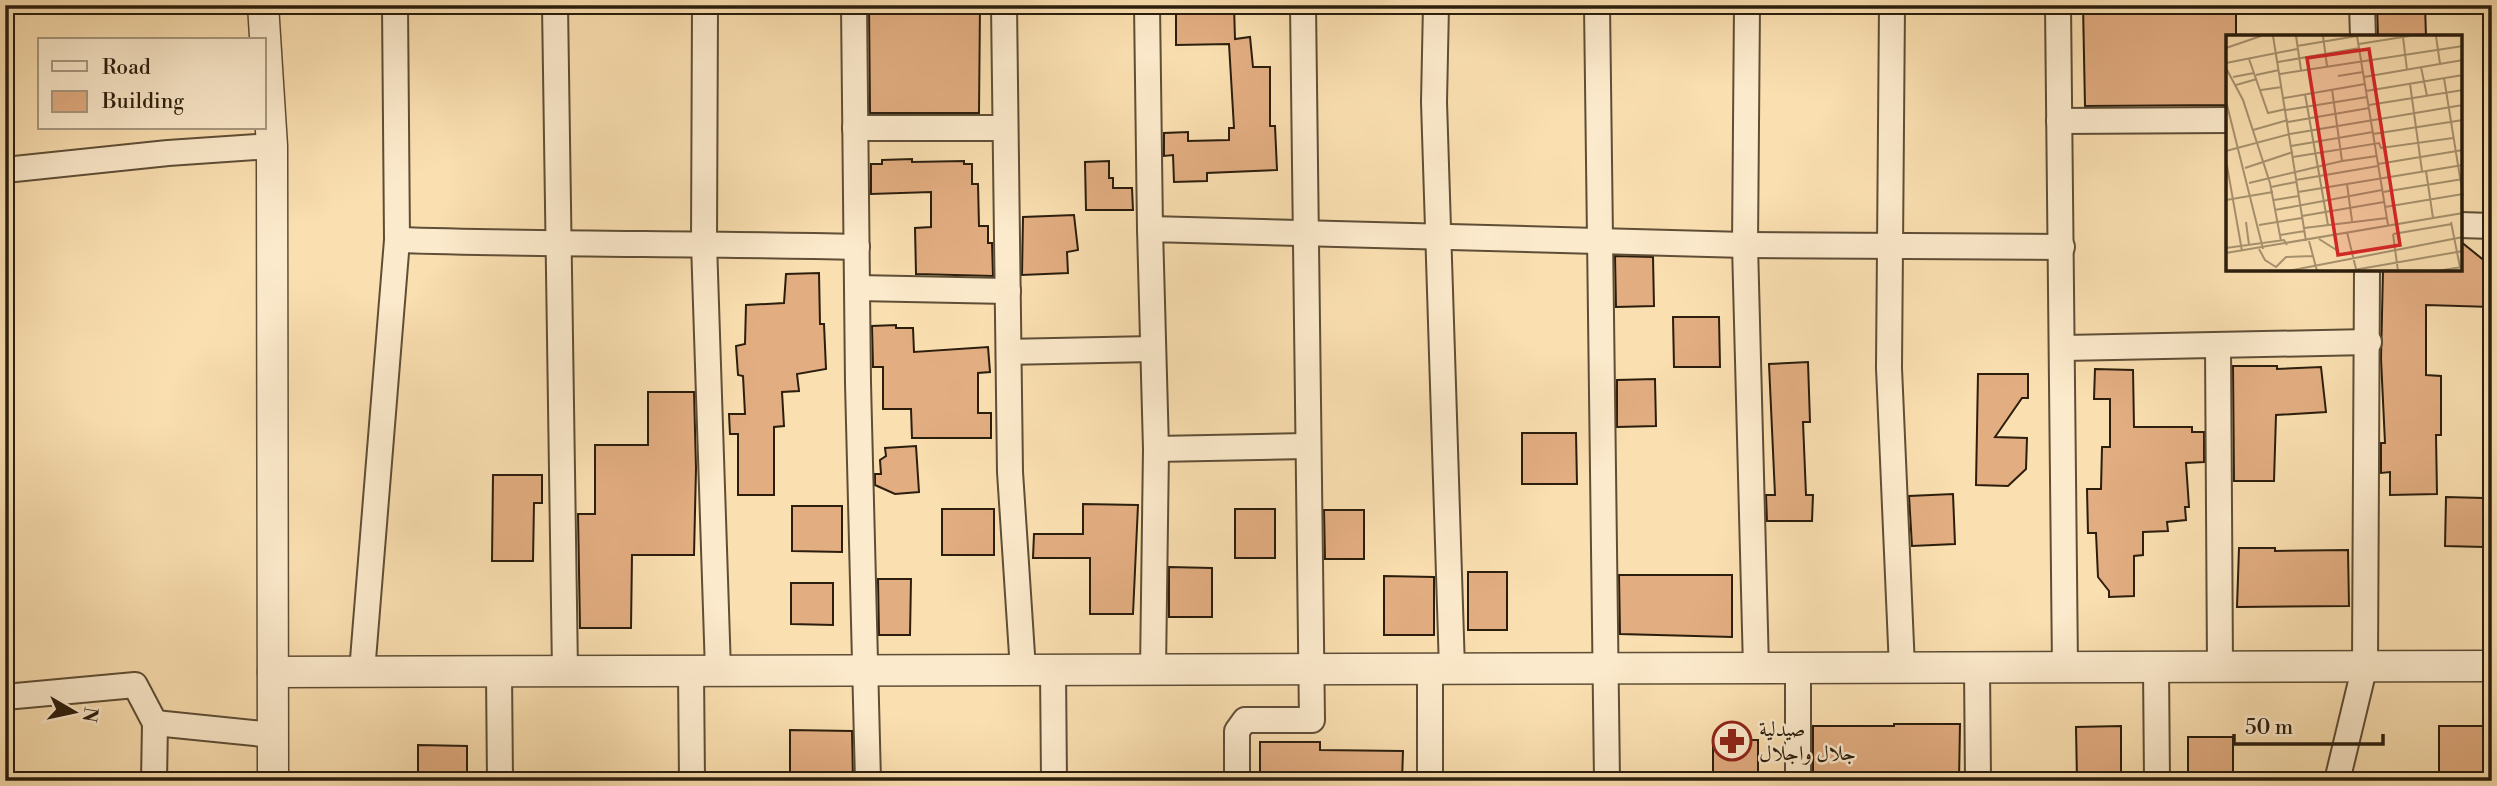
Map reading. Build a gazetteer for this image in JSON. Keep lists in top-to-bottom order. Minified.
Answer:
{"places":{"pharmacy":["صيدلية جلال واجلال"]},"legend":["Road","Building"],"scale_bar":"50 m","north":"right"}
